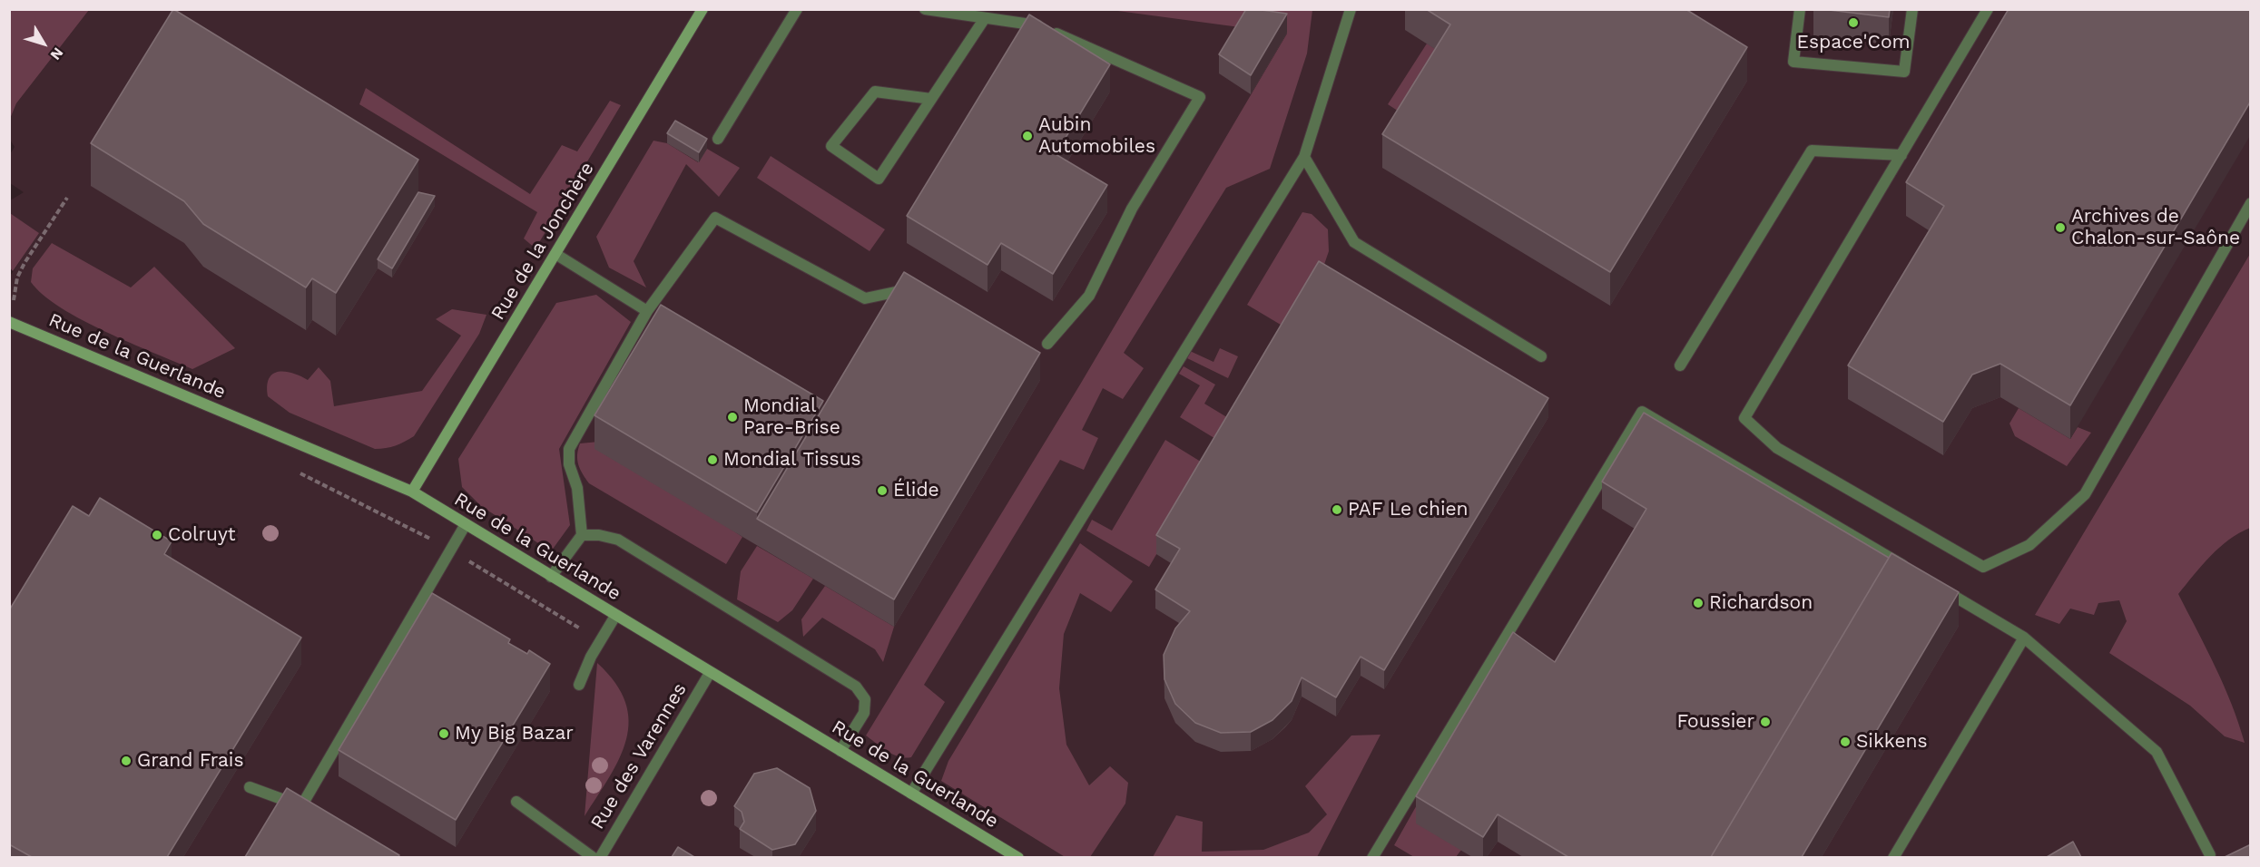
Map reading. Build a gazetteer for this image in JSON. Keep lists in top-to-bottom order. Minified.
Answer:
{"streets":{"street":["Rue de la Jonchère","Rue de la Guerlande","Rue des Varennes"]},"crossings":[["Rue de la Jonchère","Rue de la Guerlande"],["Rue de la Guerlande","Rue des Varennes"]],"places":["Espace'Com","Aubin Automobiles","Archives de Chalon-sur-Saône","Mondial Pare-Brise","Mondial Tissus","Élide","PAF Le chien","Colruyt","Richardson","Foussier","My Big Bazar","Sikkens","Grand Frais"],"north":"bottom right"}
